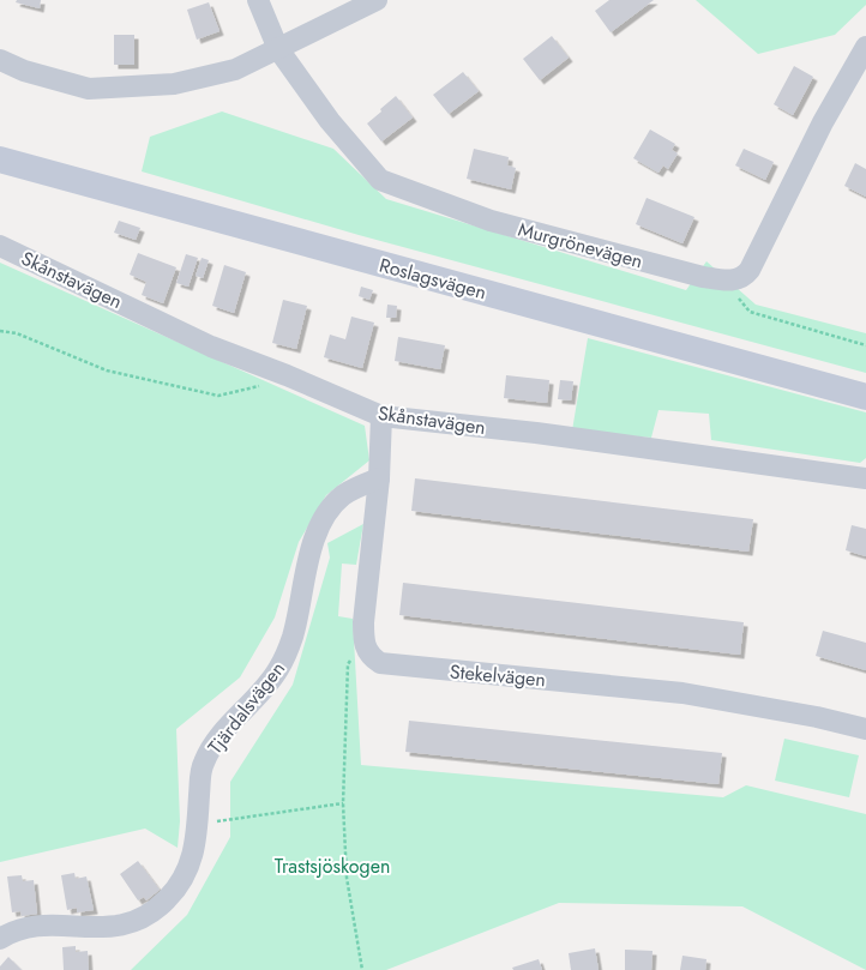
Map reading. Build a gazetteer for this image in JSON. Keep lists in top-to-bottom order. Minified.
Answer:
{"streets":{"main road":["Roslagsvägen"],"street":["Murgrönevägen","Skånstavägen","Stekelvägen","Tjärdalsvägen"]},"parks":["Trastsjöskogen"]}
